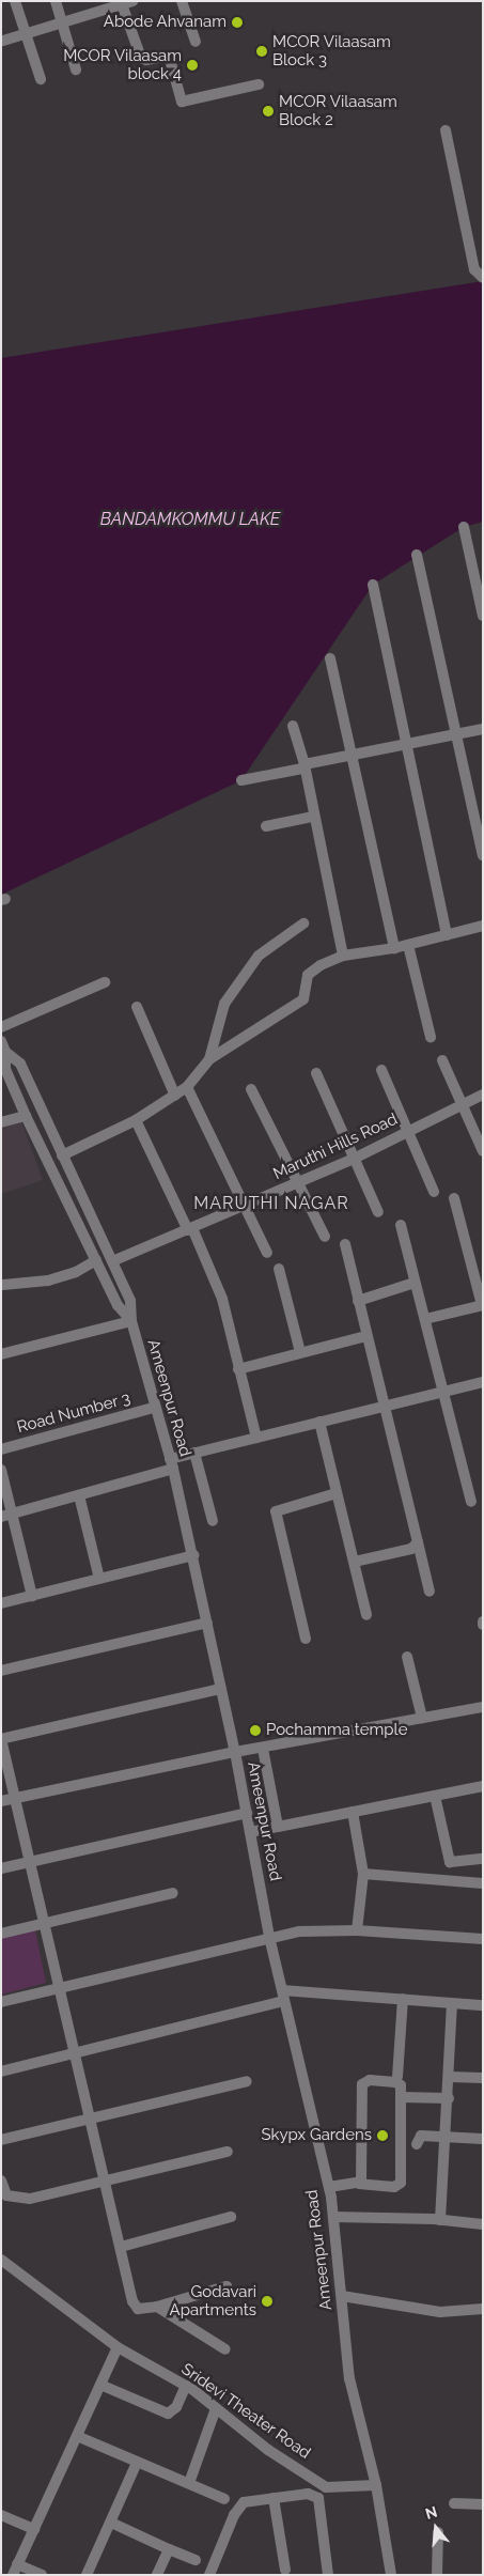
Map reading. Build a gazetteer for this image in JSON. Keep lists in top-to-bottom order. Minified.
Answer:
{"streets":{"street":["Maruthi Hills Road","Ameenpur Road","Road Number 3","Sridevi Theater Road"]},"crossings":[["Ameenpur Road","Road Number 3"],["Ameenpur Road","Sridevi Theater Road"]],"districts":["MARUTHI NAGAR"],"water":["BANDAMKOMMU LAKE"],"places":["Abode Ahvanam","MCOR Vilaasam Block 3","MCOR Vilaasam block 4","MCOR Vilaasam Block 2","Pochamma temple","Skypx Gardens","Godavari Apartments"],"north":"top"}
